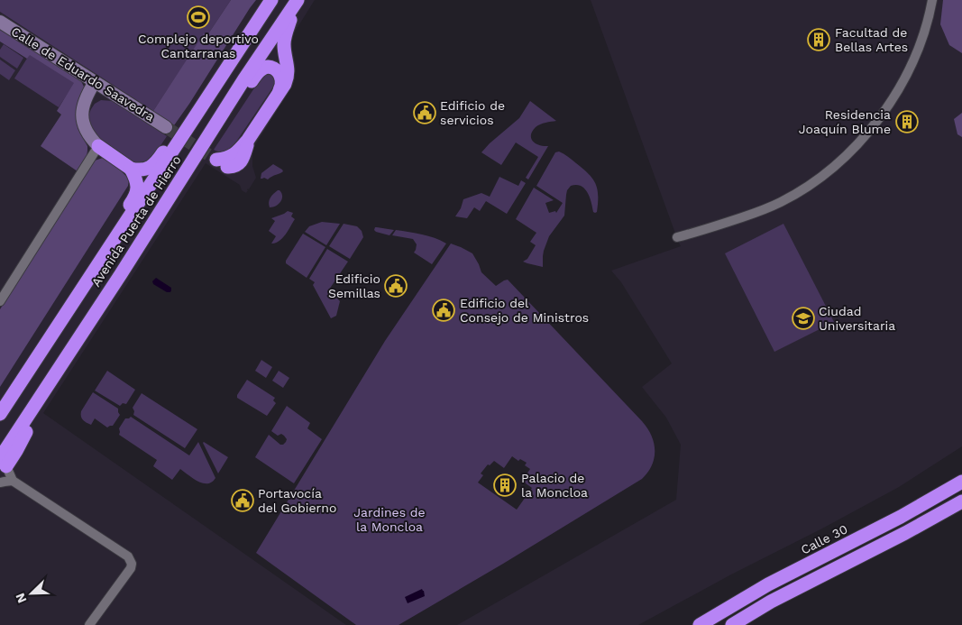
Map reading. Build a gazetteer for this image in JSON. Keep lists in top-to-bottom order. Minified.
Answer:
{"streets":{"highway":["Avenida Puerta de Hierro","Calle 30"],"street":["Calle de Eduardo Saavedra"]},"parks":["Jardines de la Moncloa"],"places":{"sports":["Complejo deportivo Cantarranas"],"building":["Facultad de Bellas Artes","Residencia Joaquín Blume","Palacio de la Moncloa"],"public building":["Edificio de servicios","Edificio Semillas","Edificio del Consejo de Ministros","Portavocía del Gobierno"],"school or university":["Ciudad Universitaria"]},"north":"bottom left"}
